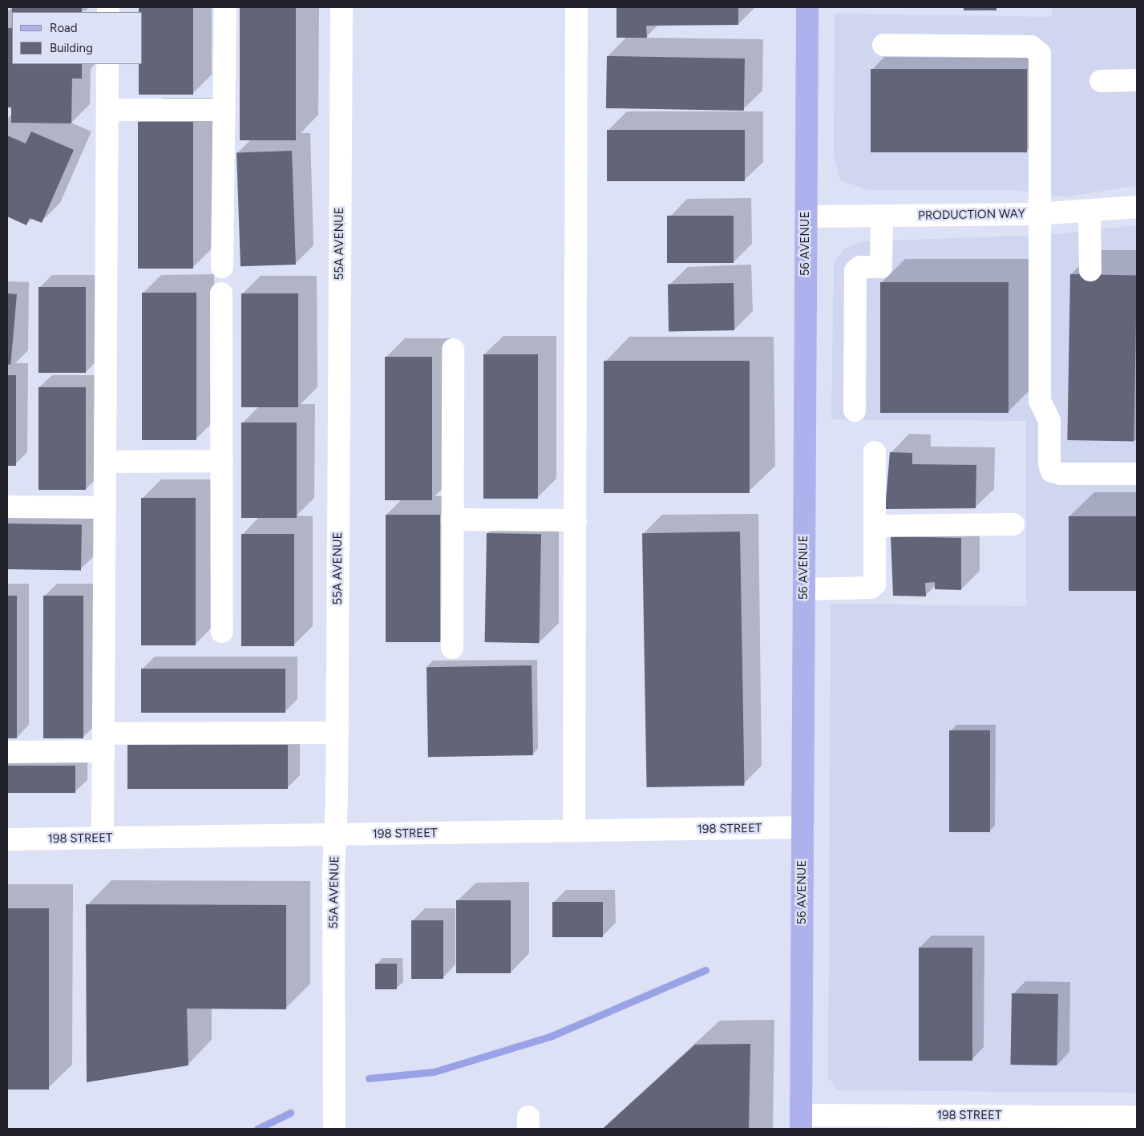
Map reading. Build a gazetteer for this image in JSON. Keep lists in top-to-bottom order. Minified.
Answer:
{"streets":{"main road":["56 AVENUE"],"street":["PRODUCTION WAY","55A AVENUE","198 STREET"]},"crossings":[["PRODUCTION WAY","56 AVENUE"],["55A AVENUE","198 STREET"],["56 AVENUE","198 STREET"]],"legend":["Road","Building"]}
